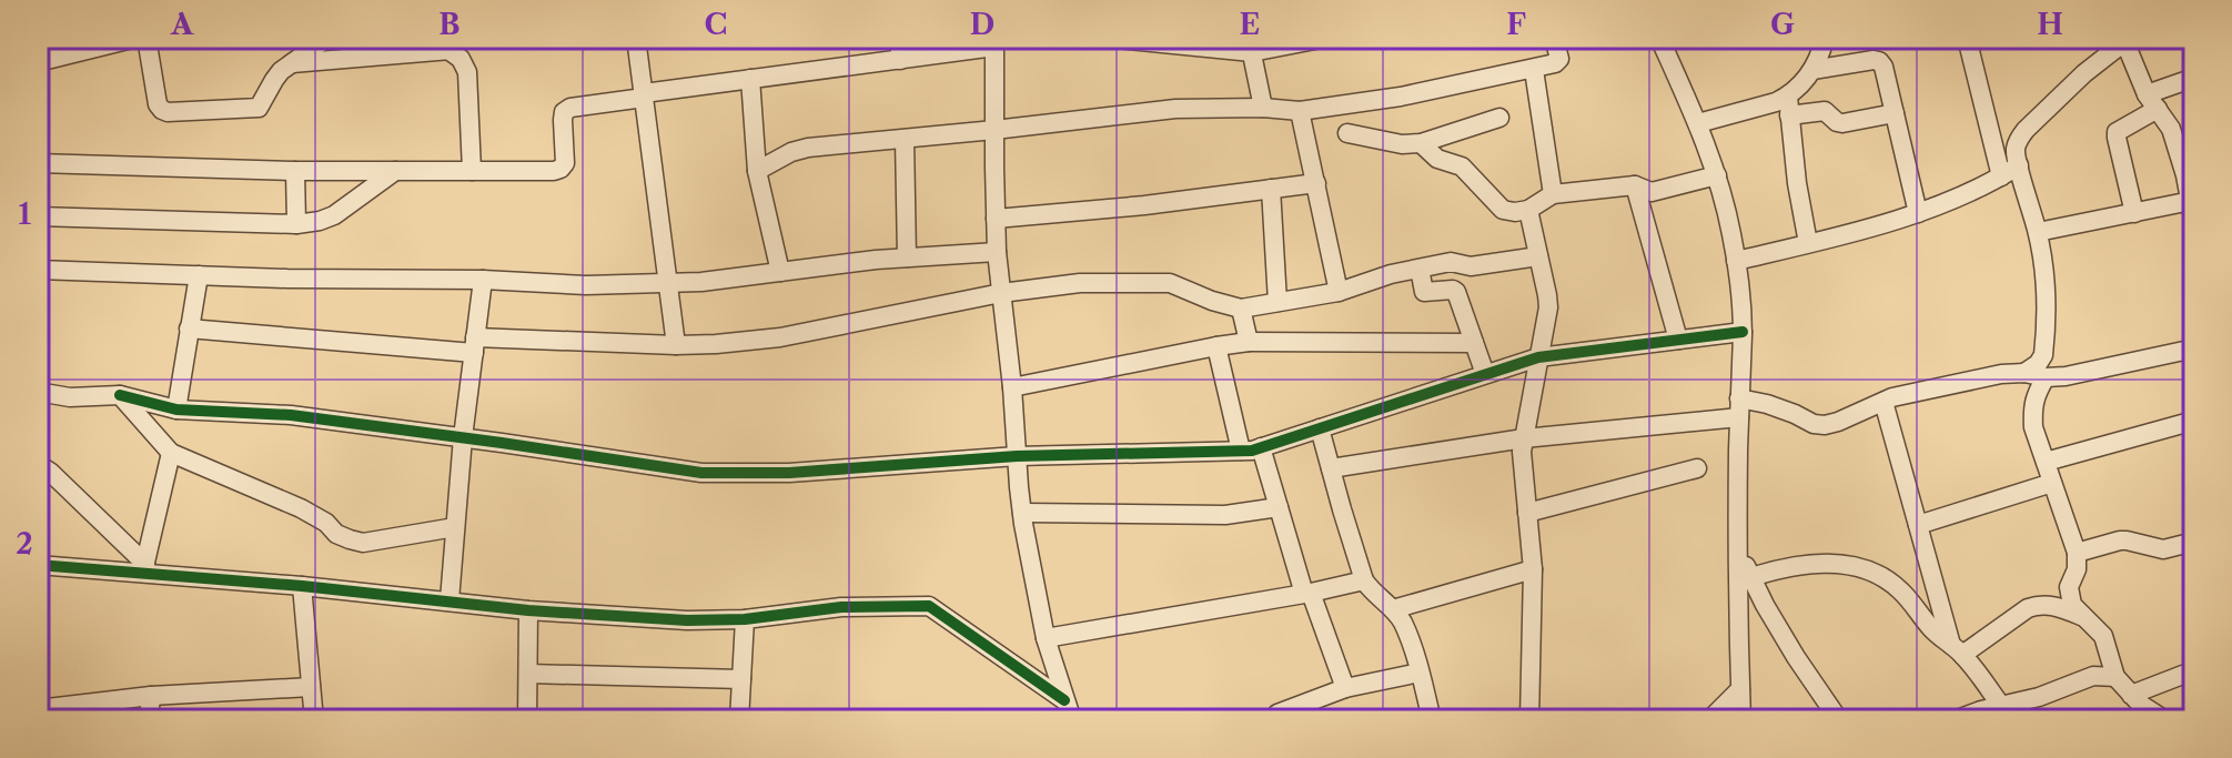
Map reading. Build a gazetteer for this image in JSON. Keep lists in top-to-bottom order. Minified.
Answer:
{"grid":{"columns":["A","B","C","D","E","F","G","H"],"rows":["1","2"]}}
